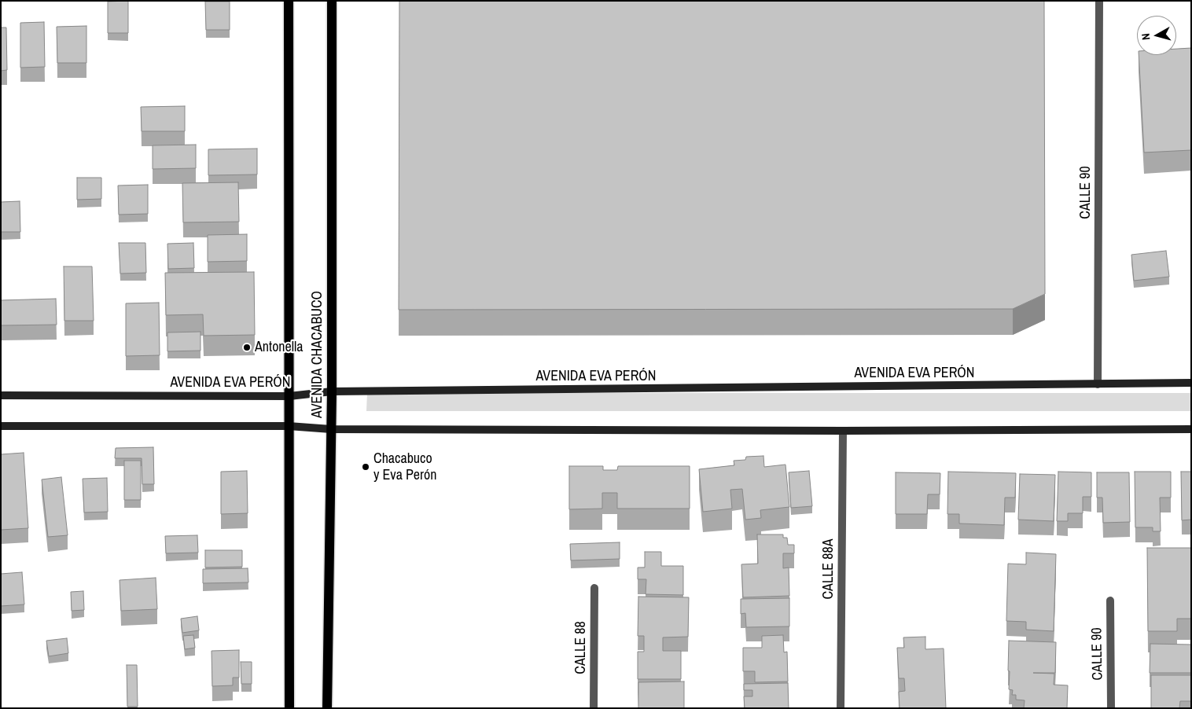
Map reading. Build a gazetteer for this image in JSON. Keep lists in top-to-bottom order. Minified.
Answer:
{"streets":{"main road":["AVENIDA CHACABUCO"],"street":["CALLE 90","AVENIDA EVA PERÓN","CALLE 88A","CALLE 88"]},"crossings":[["CALLE 90","AVENIDA EVA PERÓN"],["AVENIDA CHACABUCO","AVENIDA EVA PERÓN"]],"places":["Antonella","Chacabuco y Eva Perón"],"north":"left"}
